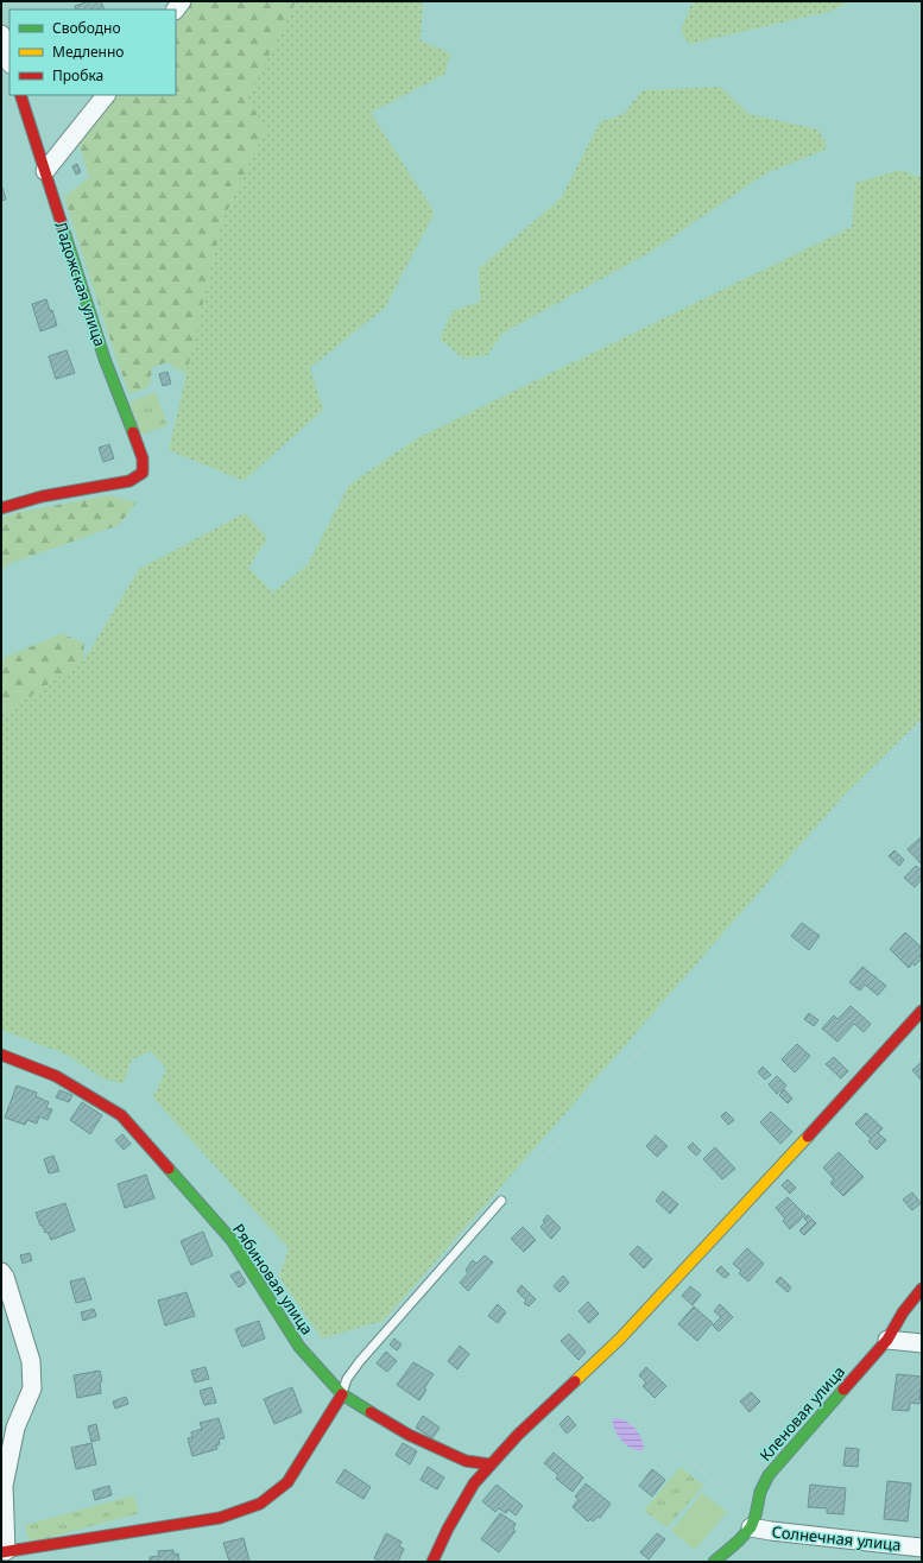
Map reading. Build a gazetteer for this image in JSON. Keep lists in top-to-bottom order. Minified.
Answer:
{"streets":{"street":["Ладожская улица","Рябиновая улица","Кленовая улица","Солнечная улица"]},"crossings":[["Кленовая улица","Солнечная улица"]],"legend":["Свободно","Медленно","Пробка"]}
